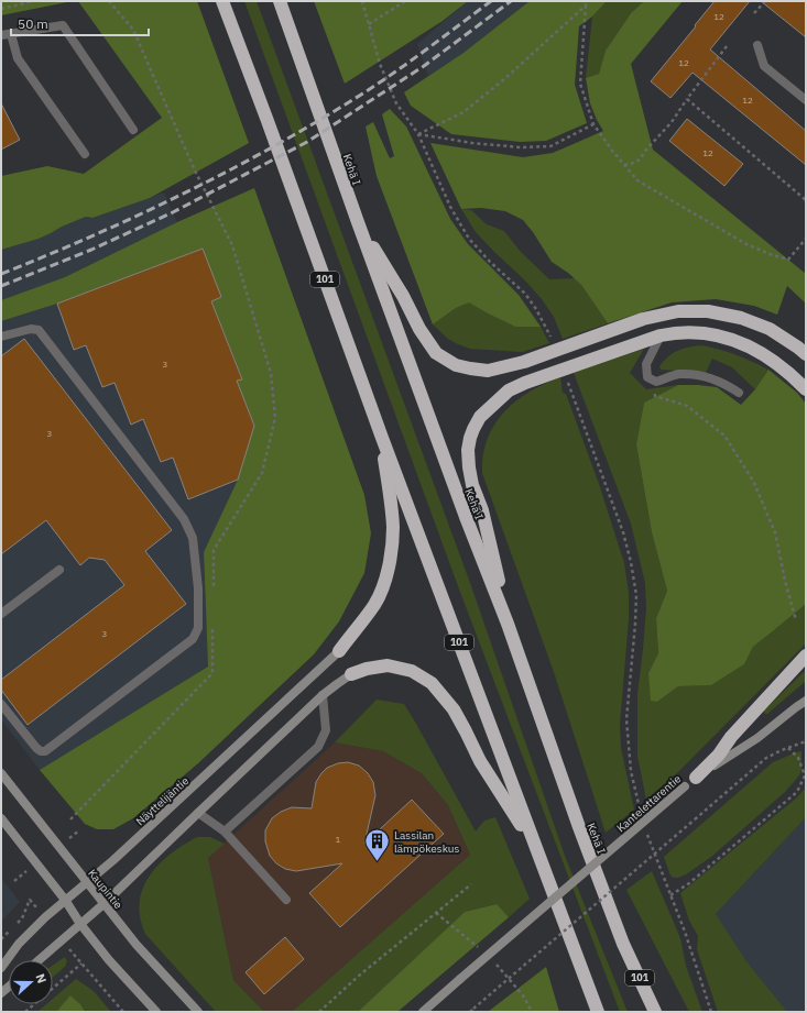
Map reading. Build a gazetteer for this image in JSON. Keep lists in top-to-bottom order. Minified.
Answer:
{"streets":{"highway":["Kehä I","101"],"main road":["Näyttelijäntie","Kantelettarentie","Kaupintie"]},"crossings":[["Näyttelijäntie","Kaupintie"]],"places":{"building":["Lassilan lämpökeskus"]},"house_numbers":["12","12","12","12","3","3","3","1"],"scale_bar":"50 m","north":"right"}
